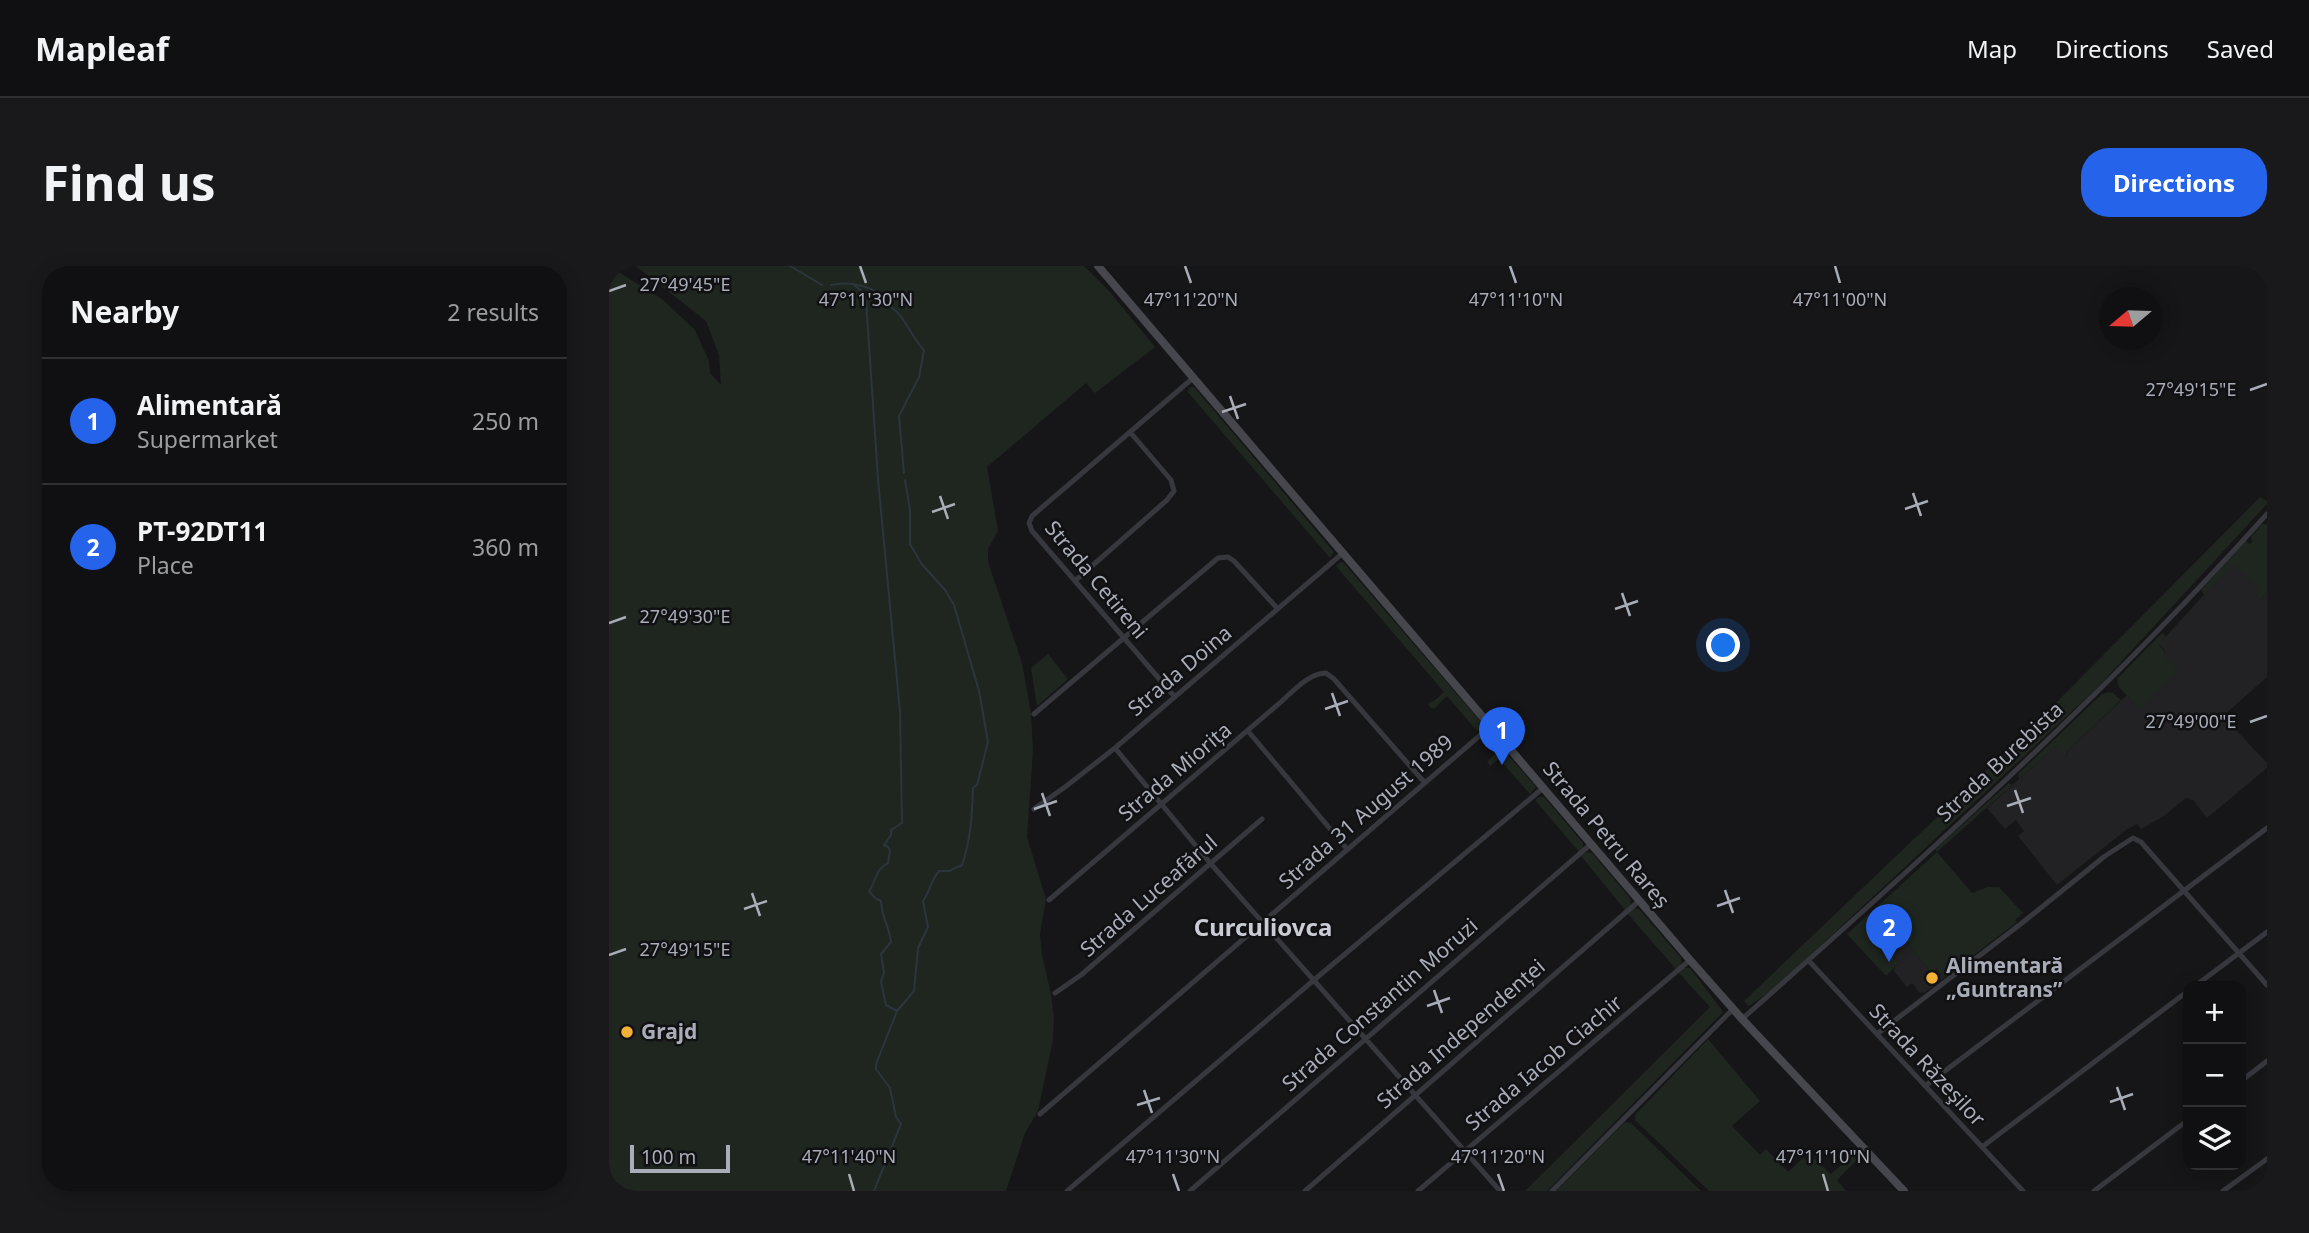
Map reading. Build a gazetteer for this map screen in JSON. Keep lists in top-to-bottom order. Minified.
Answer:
{"streets":{"main road":["Strada Petru Rareș"],"street":["Strada Cetireni","Strada Doina","Strada Burebista","Strada Miorița","Strada 31 August 1989","Strada Luceafărul","Strada Constantin Moruzi","Strada Independenței","Strada Iacob Ciachir","Strada Răzeşilor"]},"crossings":[["Strada Cetireni","Strada Doina"],["Strada Cetireni","Strada Petru Rareș"],["Strada Doina","Strada Petru Rareș"],["Strada Burebista","Strada Petru Rareș"],["Strada Burebista","Strada Răzeşilor"],["Strada Miorița","Strada 31 August 1989"],["Strada 31 August 1989","Strada Petru Rareș"],["Strada Petru Rareș","Strada Constantin Moruzi"],["Strada Petru Rareș","Strada Independenței"],["Strada Petru Rareș","Strada Iacob Ciachir"]],"districts":["Curculiovca"],"places":["Alimentară „Guntrans”","Grajd"],"scale_bar":"100 m","north":"left","page":{"header":"Mapleaf","nav":["Map","Directions","Saved"],"buttons":"Directions","title":"Find us","heading":["Nearby","2 results"],"list":[{"mark":"1","name":"Alimentară","note":"Supermarket","value":"250 m"},{"mark":"2","name":"PT-92DT11","note":"Place","value":"360 m"}],"pins":["1","2"],"map_buttons":["+","−"],"scale":"100 m"},"coordinates":["27°49'45\"E","47°11'30\"N","47°11'20\"N","47°11'10\"N","47°11'00\"N","27°49'15\"E","27°49'30\"E","27°49'00\"E","47°11'40\"N"]}
